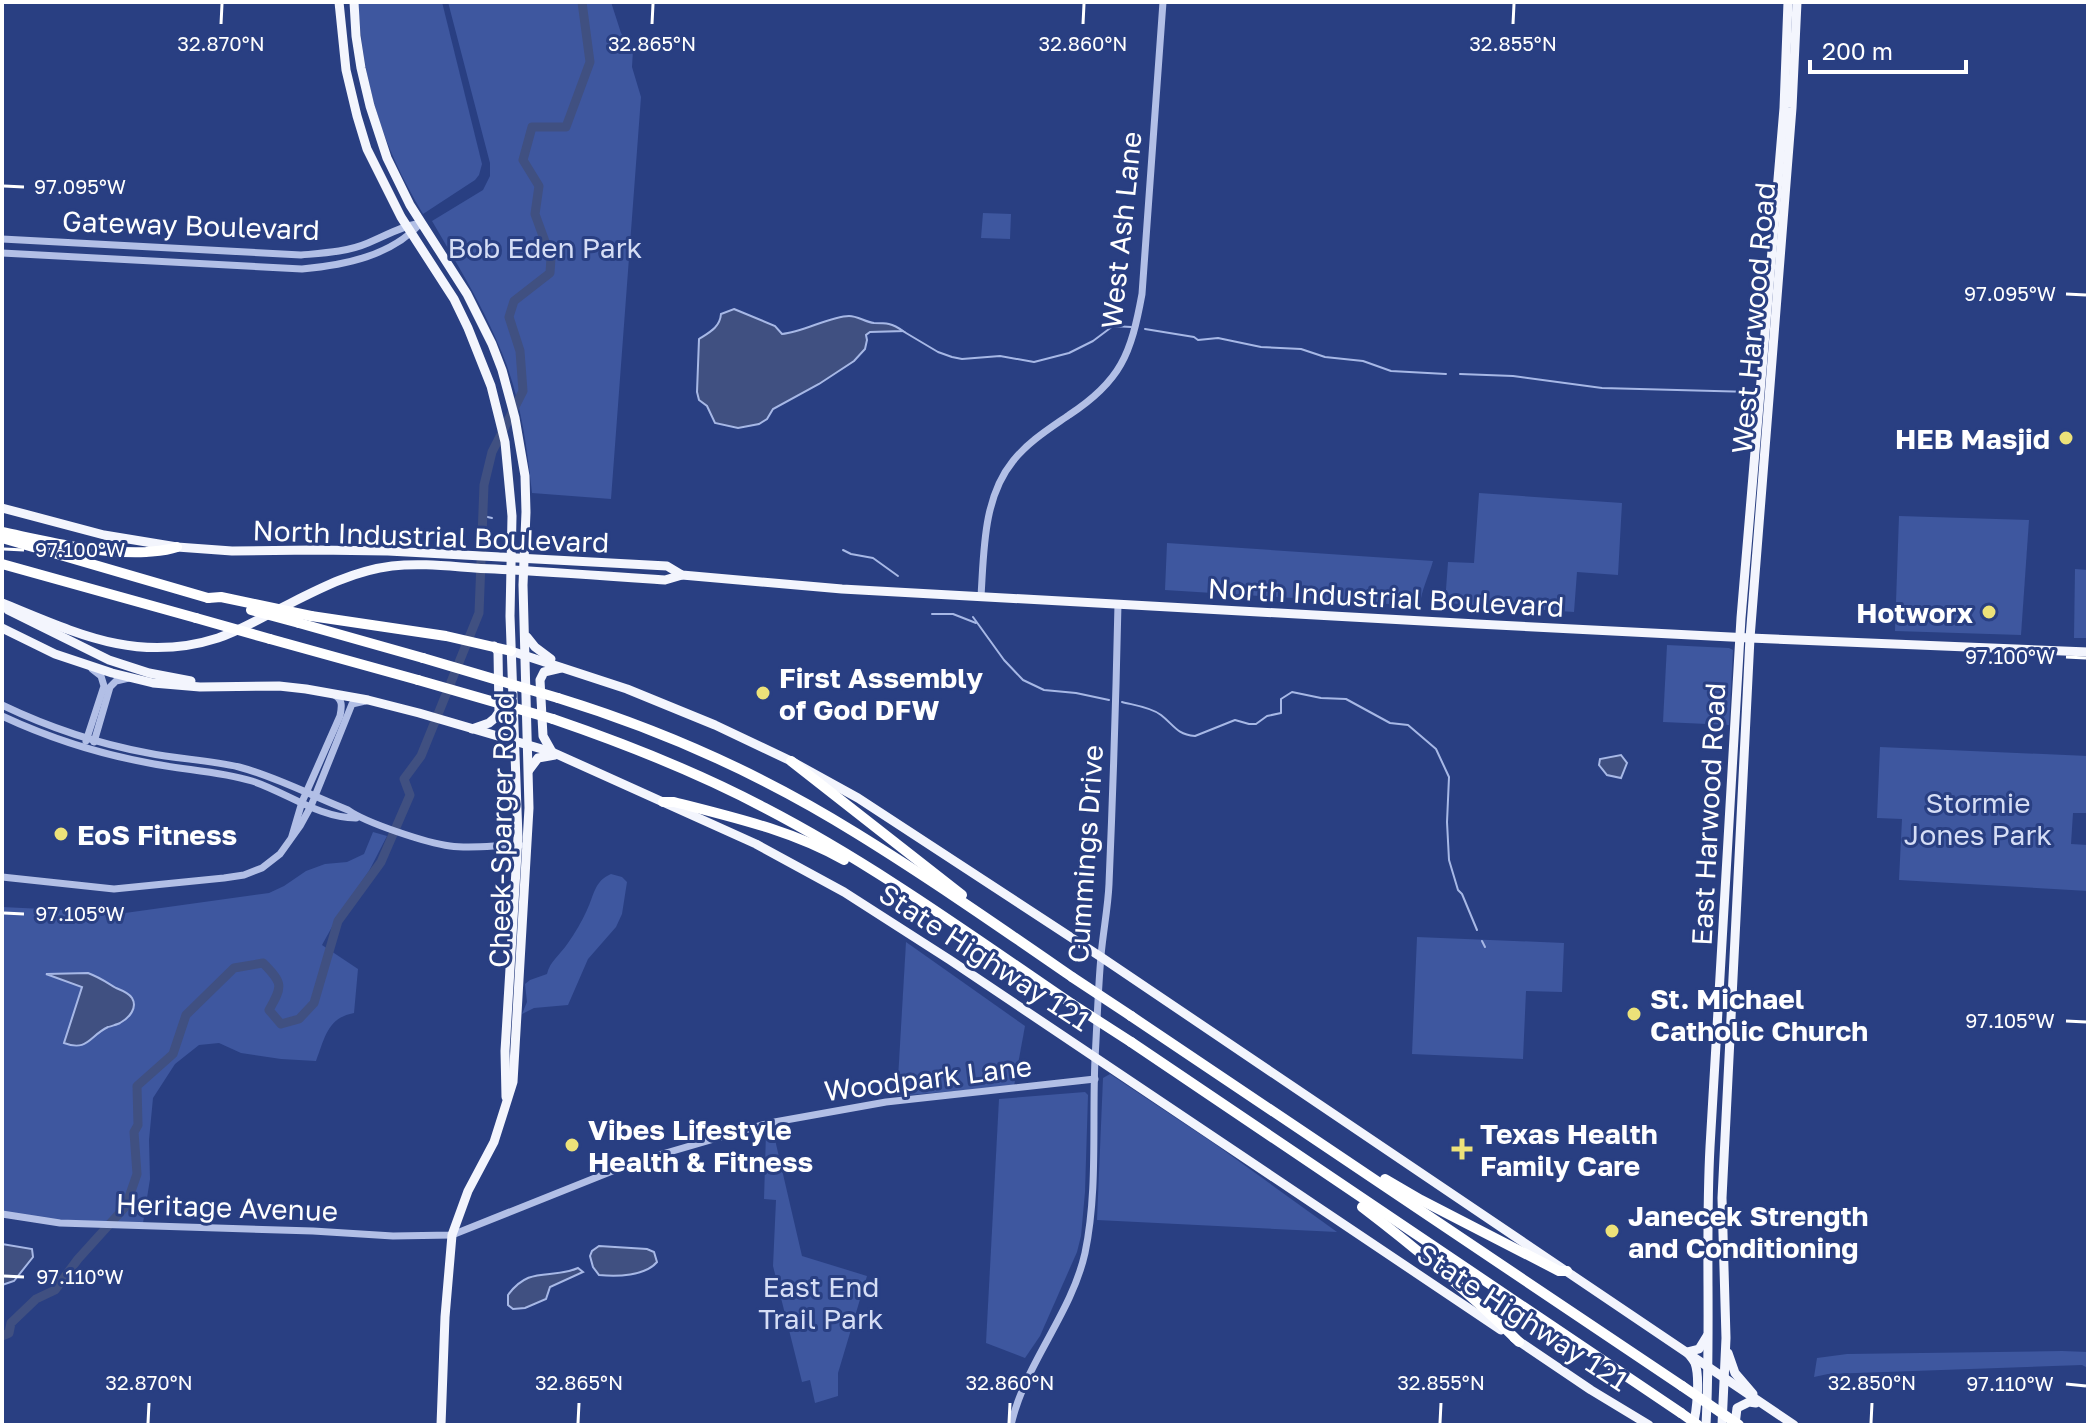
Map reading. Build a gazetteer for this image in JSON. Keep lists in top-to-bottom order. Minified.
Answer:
{"streets":{"main road":["West Harwood Road","North Industrial Boulevard","East Harwood Road","Cheek-Sparger Road","State Highway 121"],"street":["Gateway Boulevard","West Ash Lane","Cummings Drive","Woodpark Lane","Heritage Avenue"]},"crossings":[["Gateway Boulevard","Cheek-Sparger Road"],["West Ash Lane","North Industrial Boulevard"],["West Harwood Road","North Industrial Boulevard"],["West Harwood Road","East Harwood Road"],["North Industrial Boulevard","East Harwood Road"],["North Industrial Boulevard","Cheek-Sparger Road"],["North Industrial Boulevard","Cummings Drive"],["Cheek-Sparger Road","State Highway 121"],["Cheek-Sparger Road","Woodpark Lane"],["Cheek-Sparger Road","Heritage Avenue"],["Cummings Drive","State Highway 121"],["Cummings Drive","Woodpark Lane"],["Woodpark Lane","Heritage Avenue"]],"parks":["Bob Eden Park","Stormie Jones Park","East End Trail Park"],"places":{"other":["HEB Masjid","Hotworx","First Assembly of God DFW","EoS Fitness","St. Michael Catholic Church","Vibes Lifestyle Health & Fitness","Janecek Strength and Conditioning"],"health":["Texas Health Family Care"]},"scale_bar":"200 m","coordinates":["32.870°N","32.865°N","32.860°N","32.855°N","97.095°W","97.100°W","97.105°W","97.110°W","32.850°N"]}
